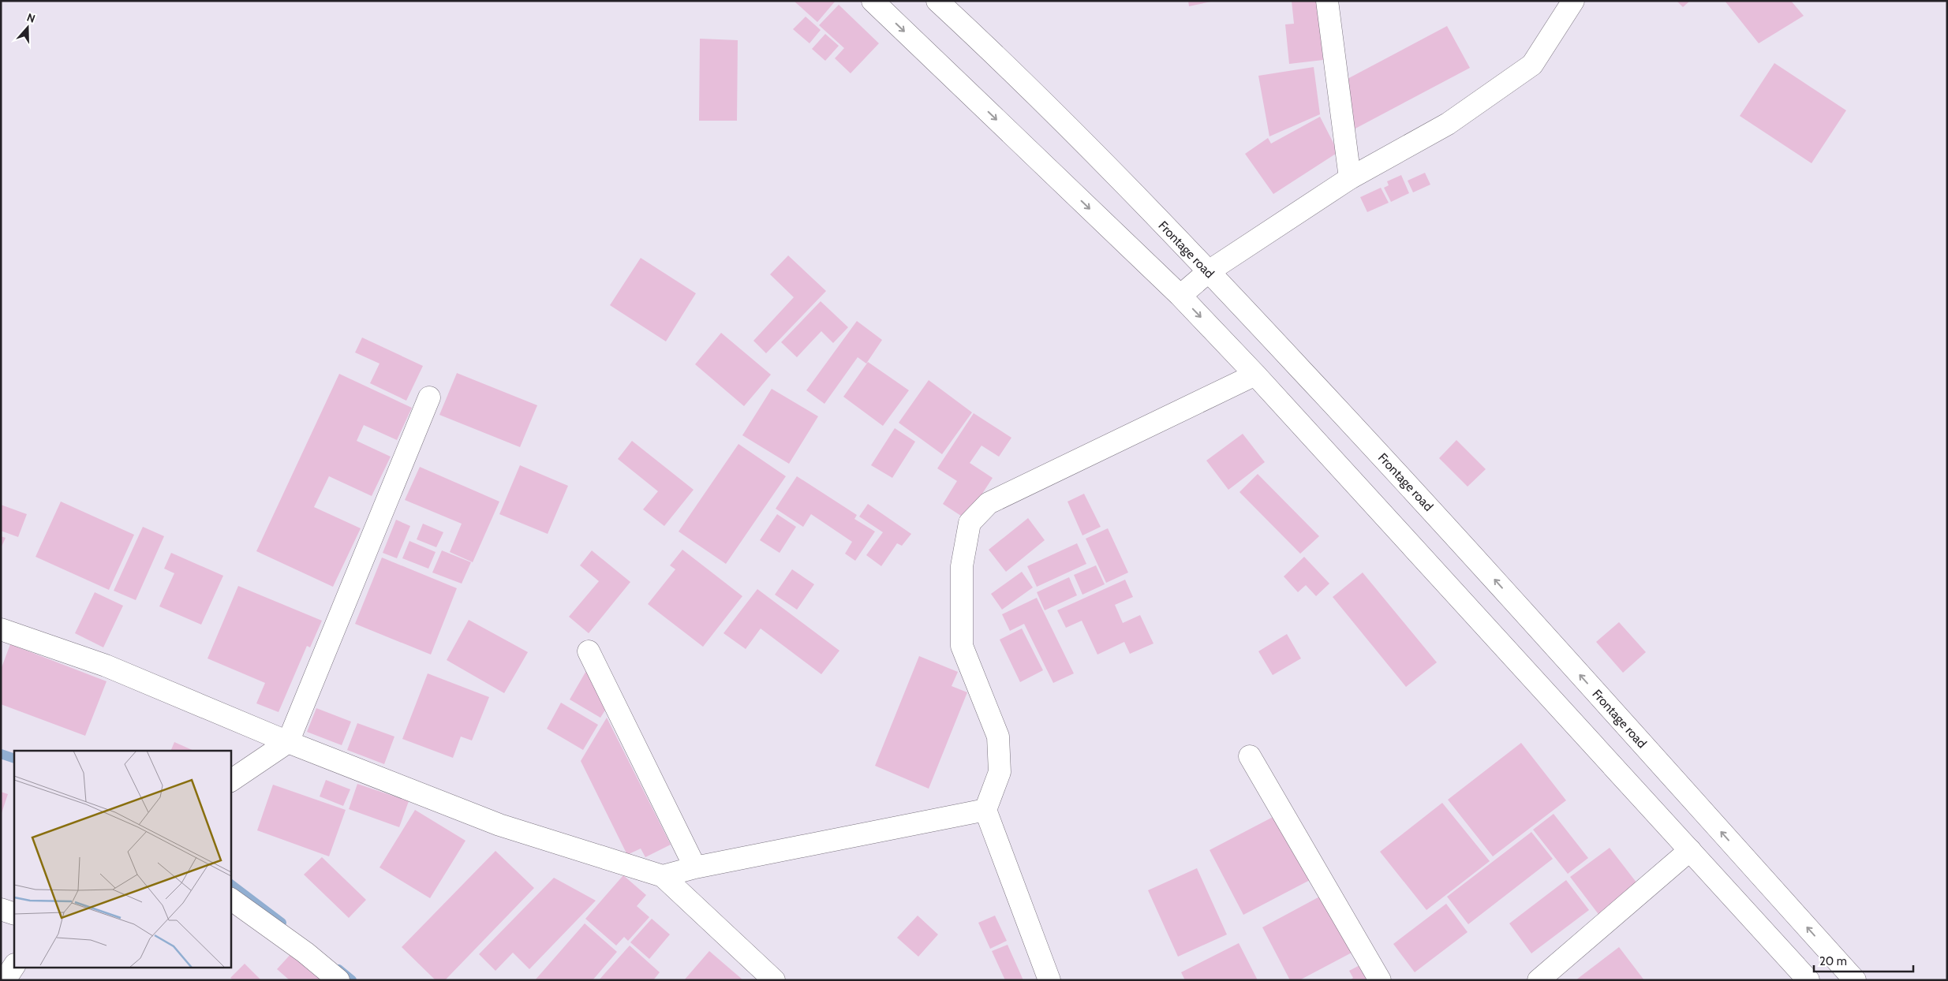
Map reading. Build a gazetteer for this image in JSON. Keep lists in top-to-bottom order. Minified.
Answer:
{"streets":{"street":["Frontage road"]},"scale_bar":"20 m","north":"top"}
